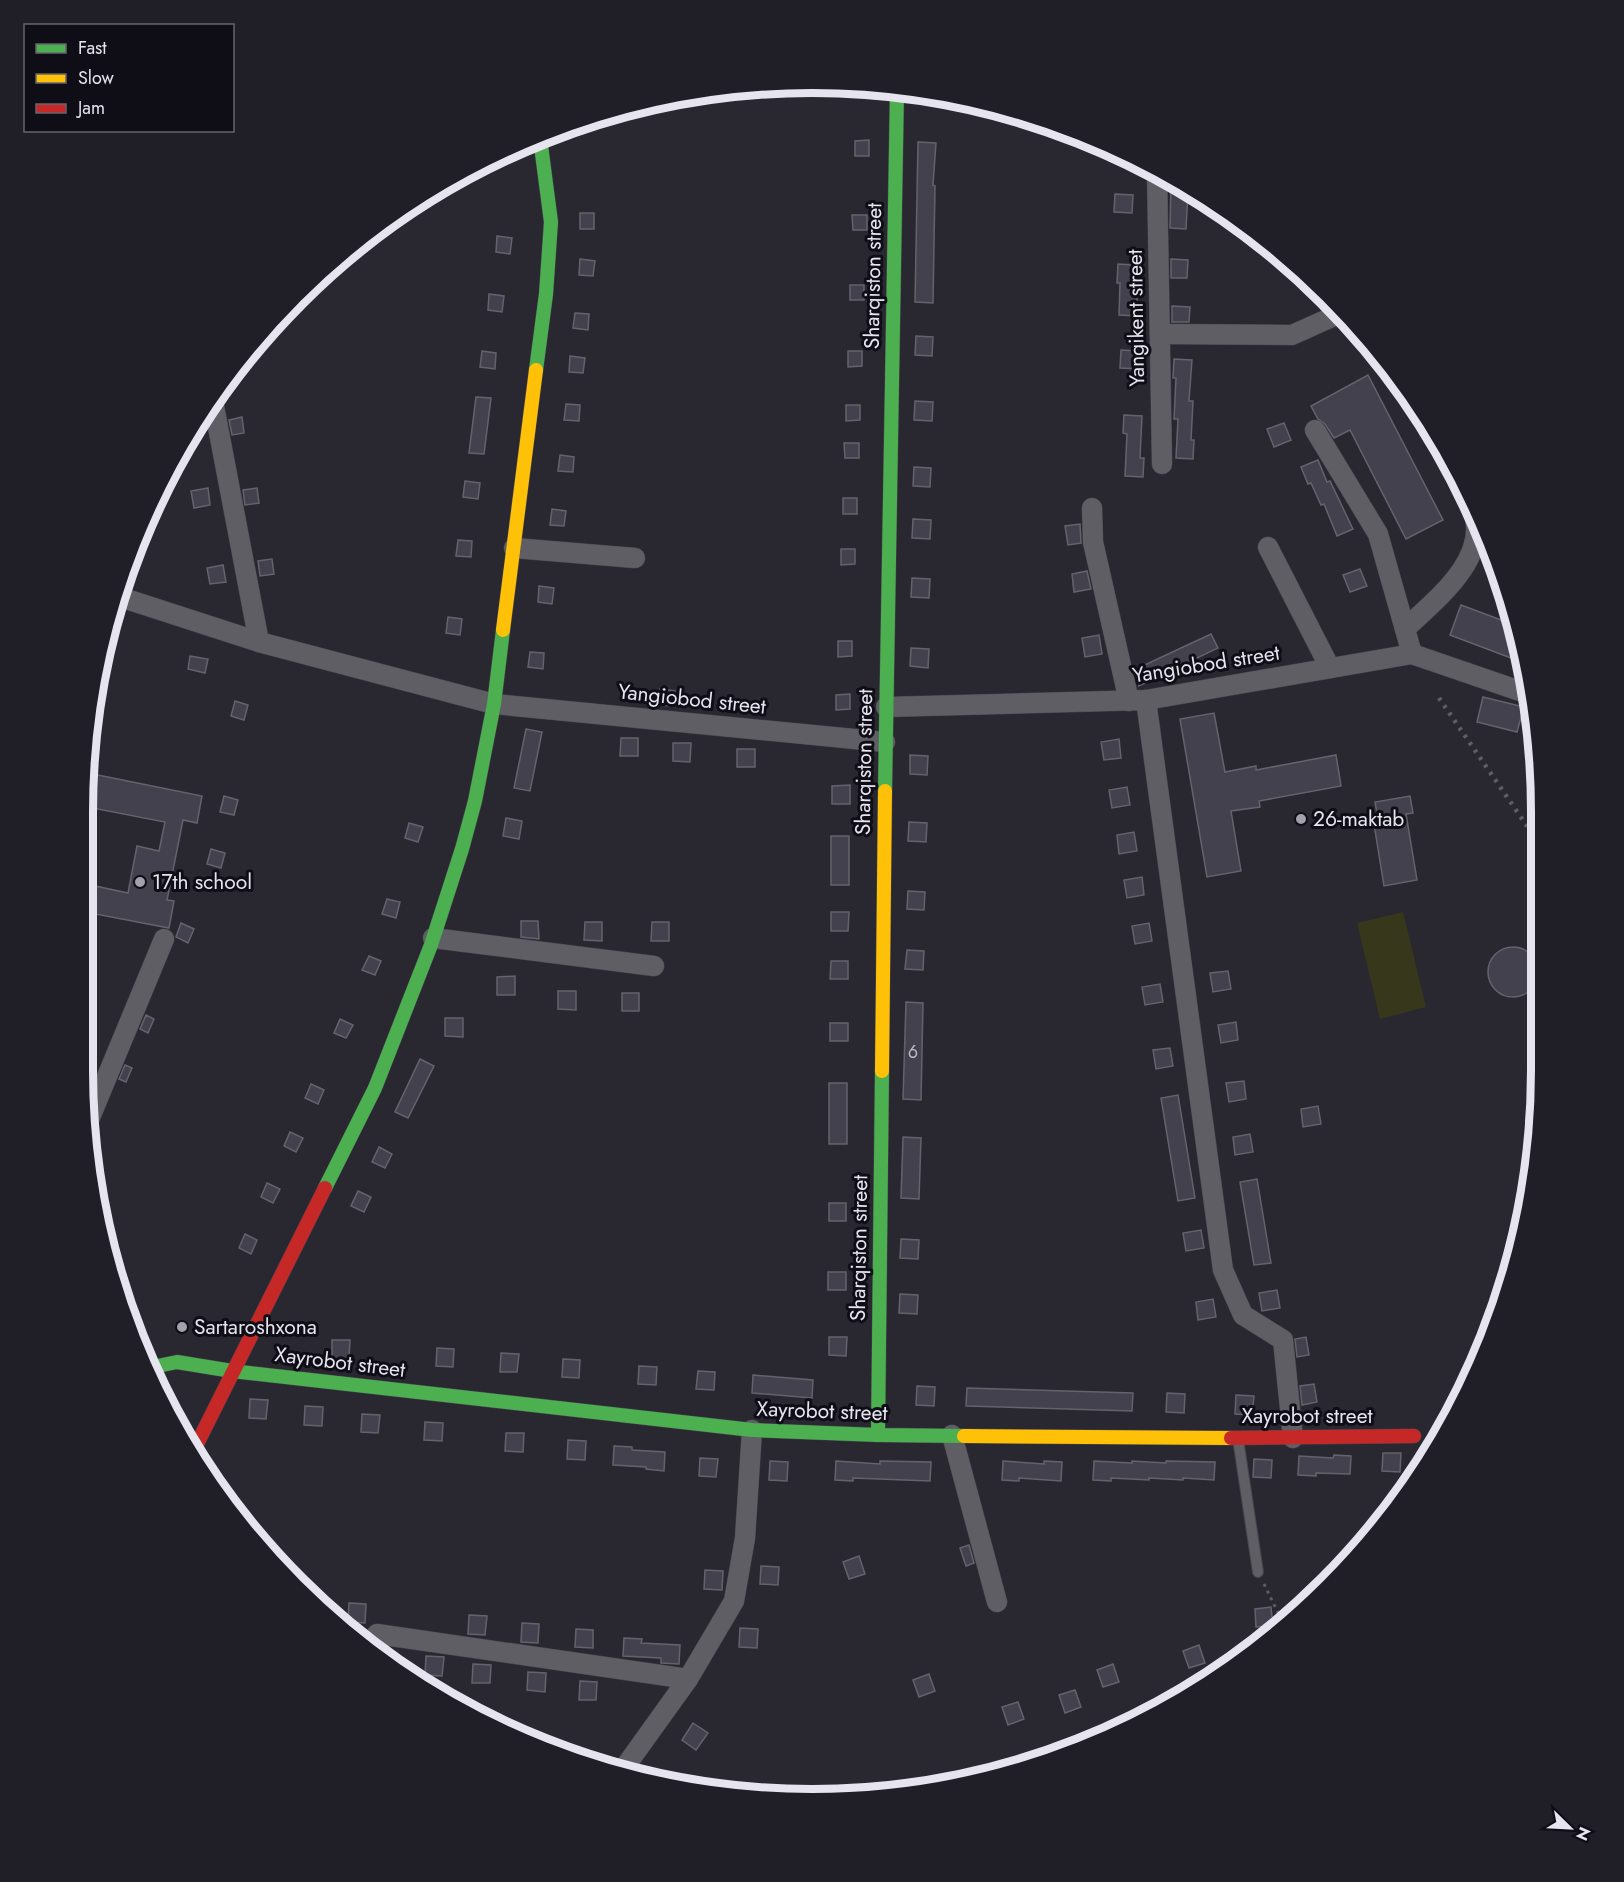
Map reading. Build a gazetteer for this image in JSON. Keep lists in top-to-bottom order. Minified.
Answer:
{"streets":{"street":["Sharqiston street","Yangikent street","Yangiobod street","Xayrobot street"]},"crossings":[["Sharqiston street","Yangiobod street"],["Sharqiston street","Xayrobot street"]],"places":["26-maktab","17th school","Sartaroshxona"],"house_numbers":["6"],"legend":["Fast","Slow","Jam"],"north":"bottom right"}
